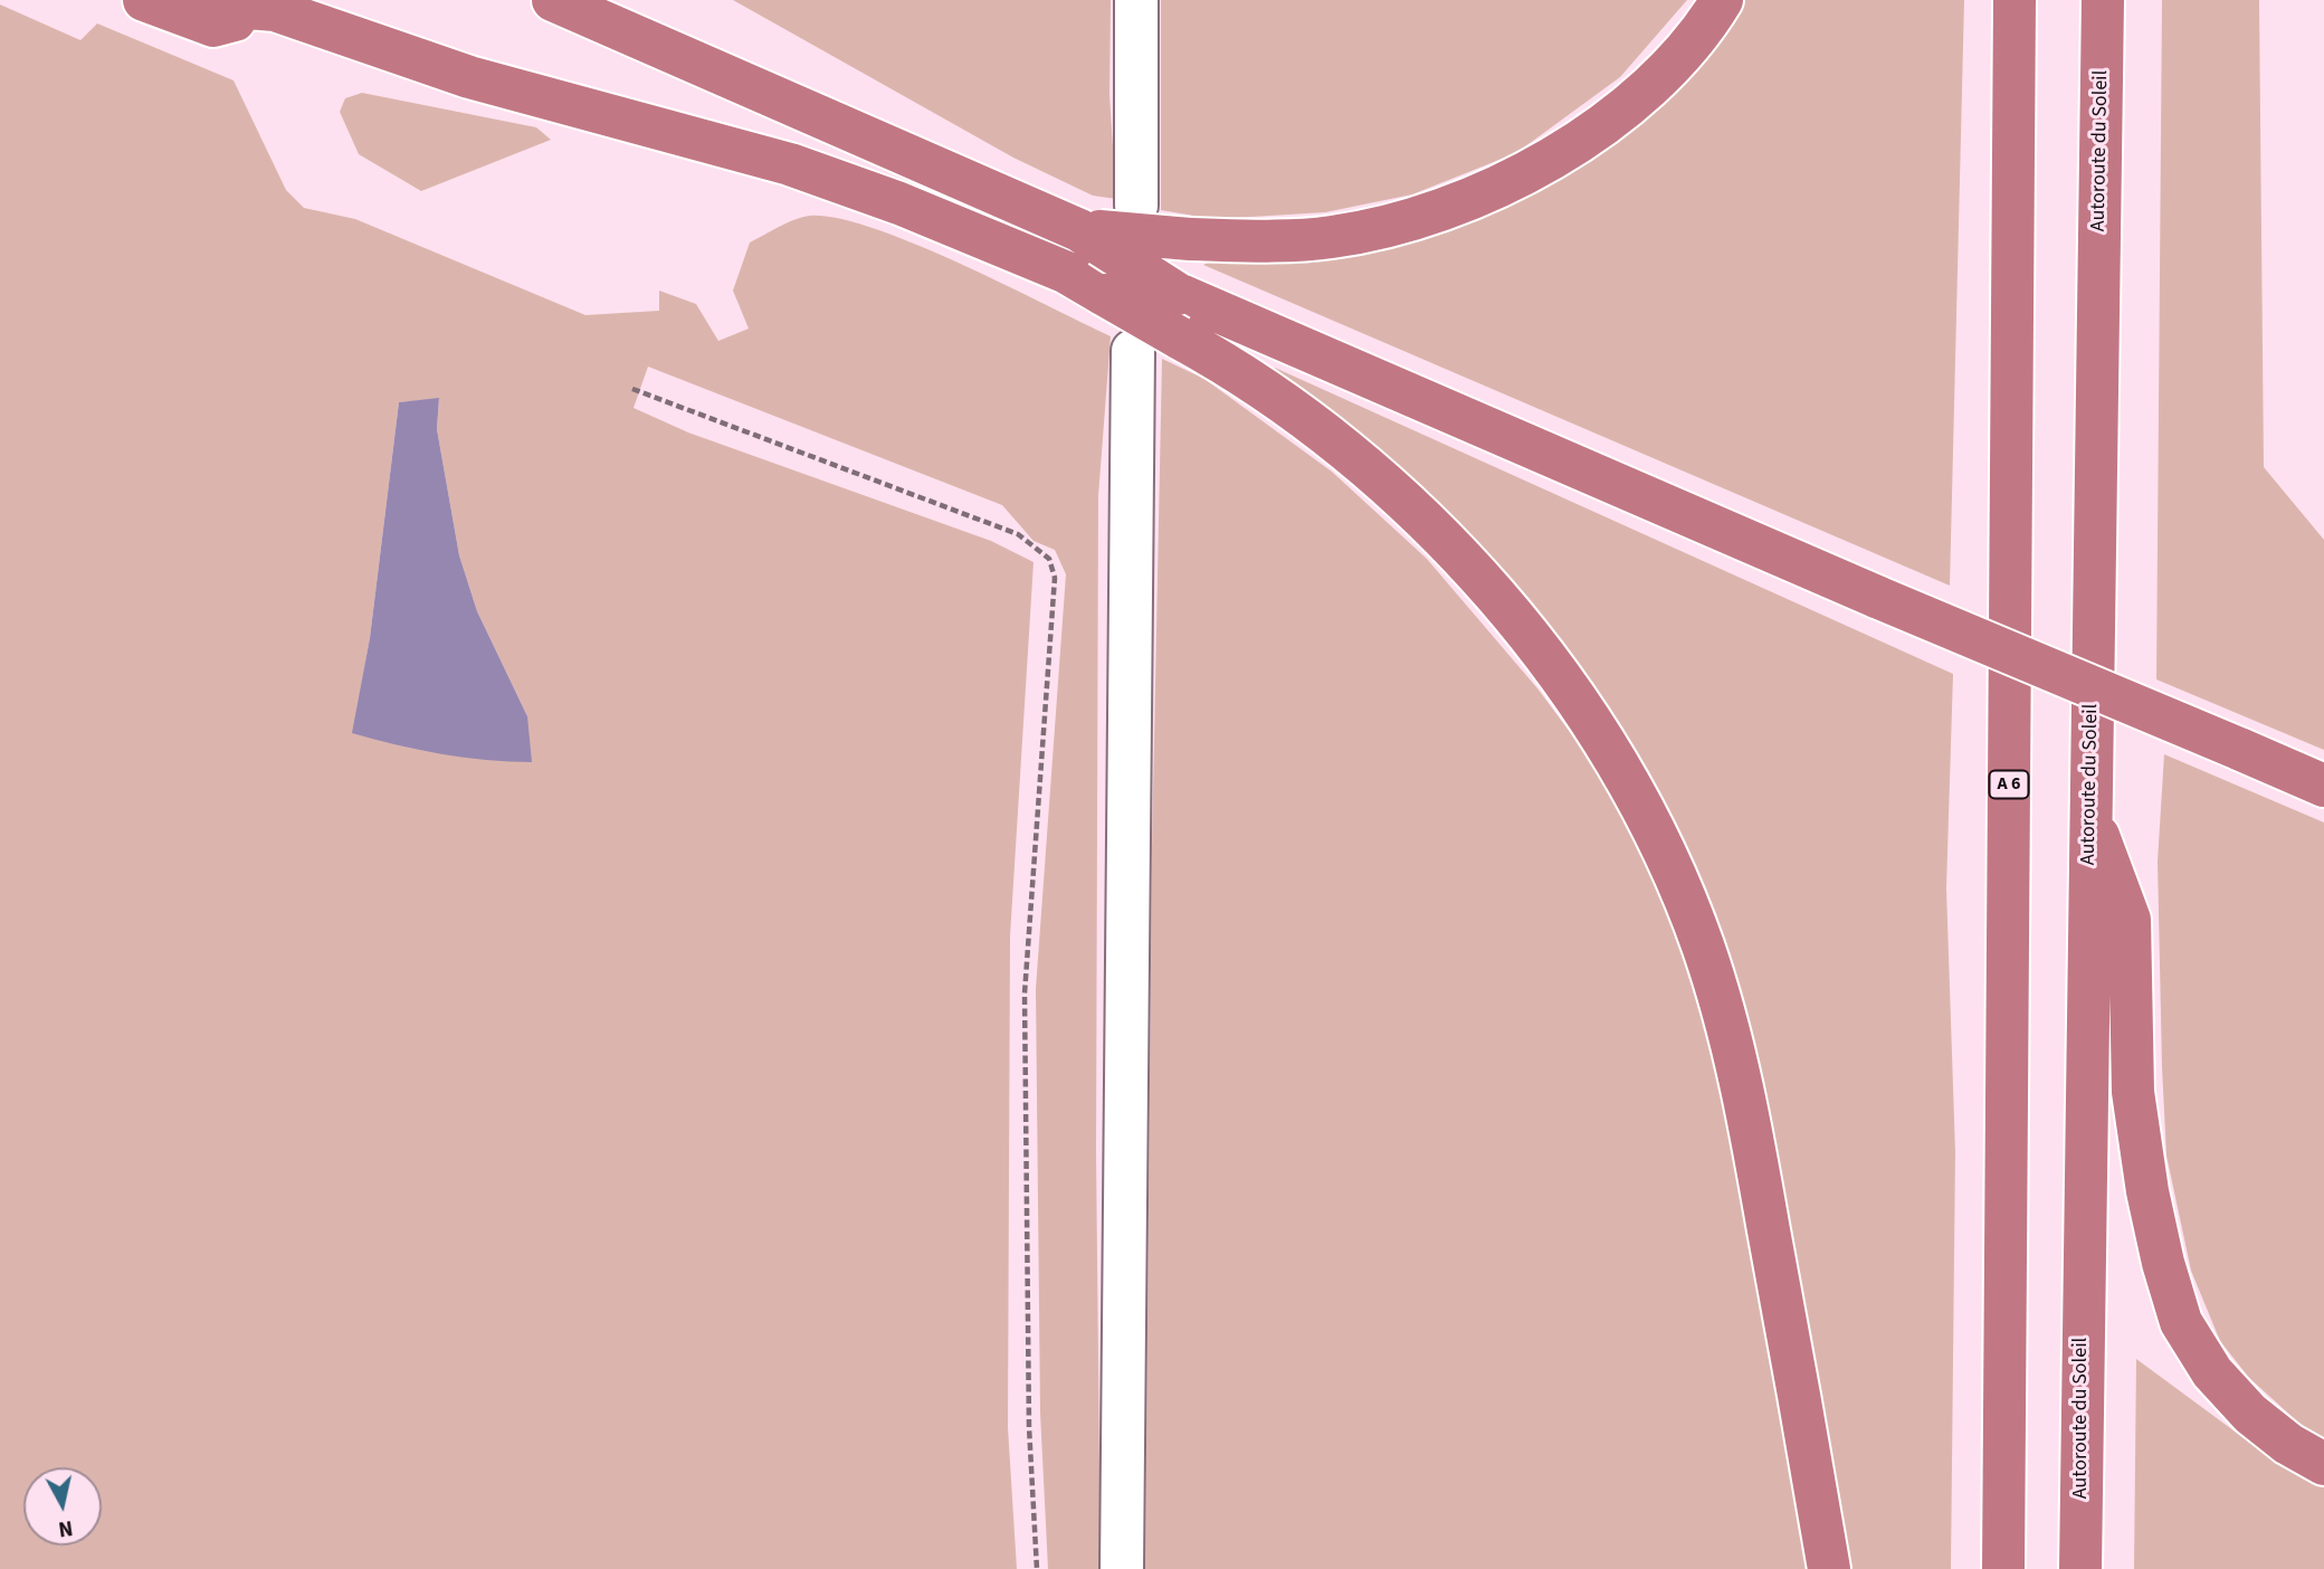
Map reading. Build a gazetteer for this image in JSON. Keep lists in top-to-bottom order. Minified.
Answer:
{"streets":{"highway":["Autoroute du Soleil","A 6"]},"north":"bottom"}
